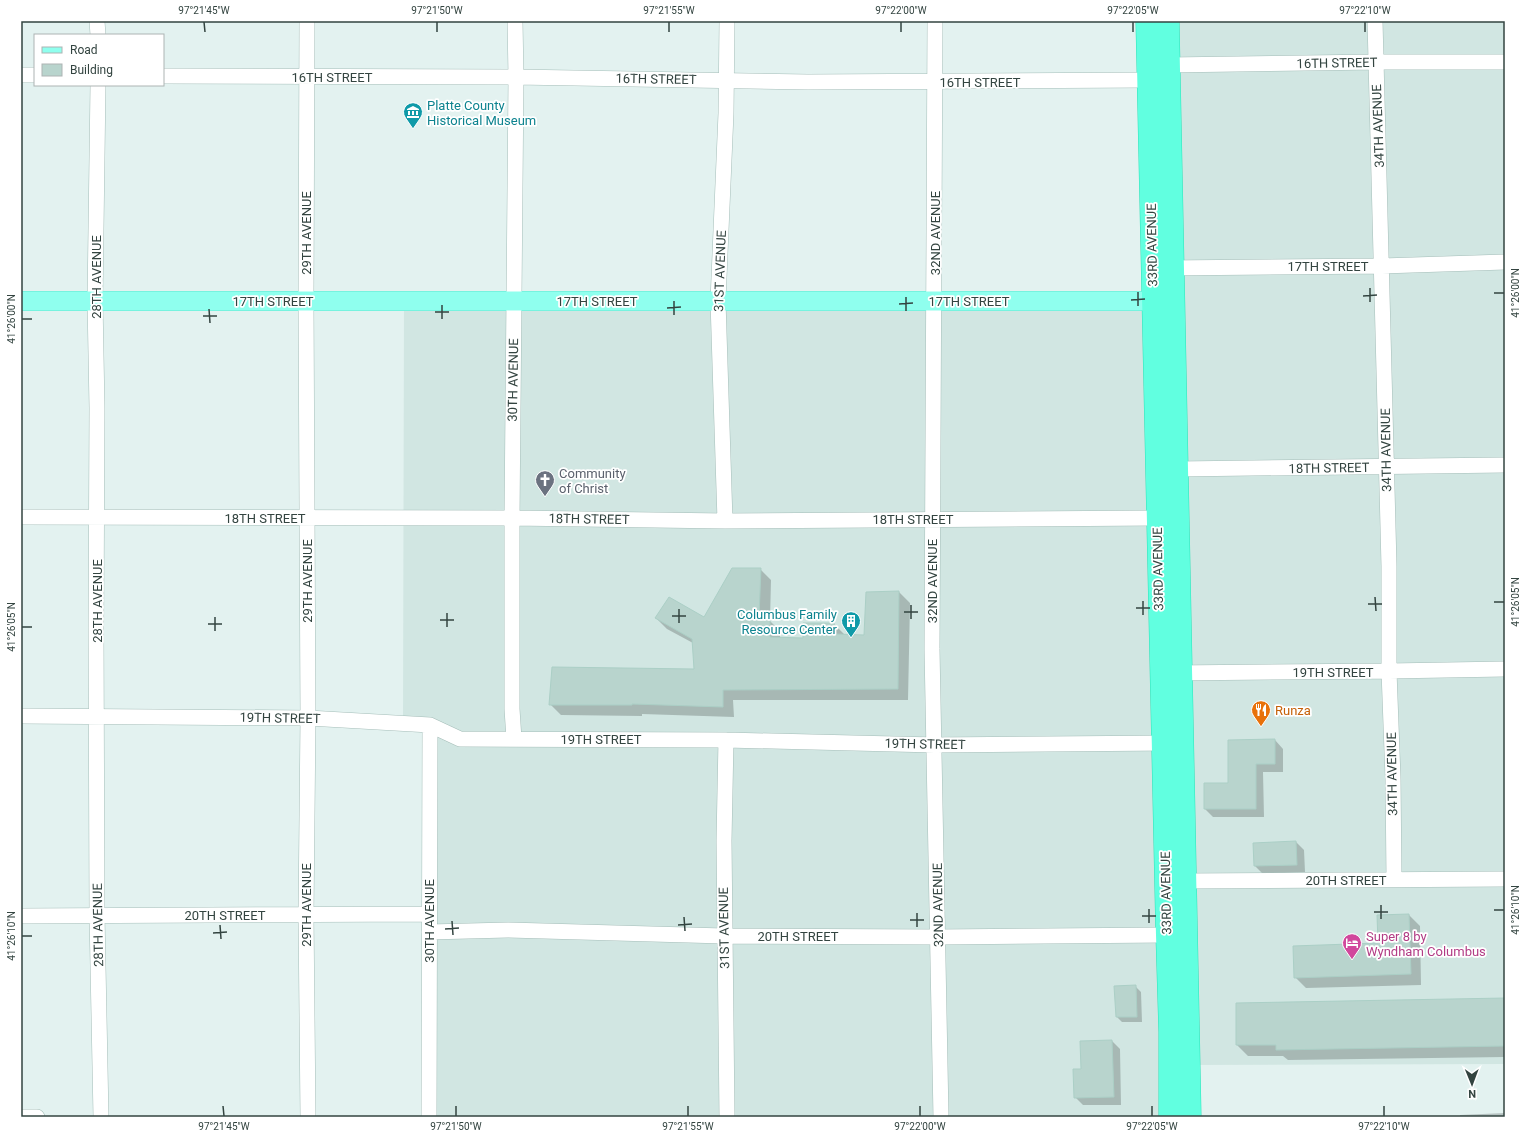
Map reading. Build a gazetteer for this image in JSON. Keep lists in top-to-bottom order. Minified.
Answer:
{"streets":{"highway":["33RD AVENUE"],"main road":["17TH STREET"],"street":["16TH STREET","34TH AVENUE","29TH AVENUE","32ND AVENUE","31ST AVENUE","28TH AVENUE","30TH AVENUE","18TH STREET","19TH STREET","20TH STREET"]},"crossings":[["16TH STREET","34TH AVENUE"],["16TH STREET","29TH AVENUE"],["16TH STREET","32ND AVENUE"],["16TH STREET","33RD AVENUE"],["16TH STREET","31ST AVENUE"],["16TH STREET","30TH AVENUE"],["34TH AVENUE","17TH STREET"],["34TH AVENUE","18TH STREET"],["34TH AVENUE","19TH STREET"],["34TH AVENUE","20TH STREET"],["29TH AVENUE","17TH STREET"],["29TH AVENUE","18TH STREET"],["29TH AVENUE","19TH STREET"],["29TH AVENUE","20TH STREET"],["32ND AVENUE","17TH STREET"],["32ND AVENUE","18TH STREET"],["32ND AVENUE","19TH STREET"],["32ND AVENUE","20TH STREET"],["33RD AVENUE","17TH STREET"],["33RD AVENUE","18TH STREET"],["33RD AVENUE","19TH STREET"],["33RD AVENUE","20TH STREET"],["17TH STREET","31ST AVENUE"],["17TH STREET","28TH AVENUE"],["17TH STREET","30TH AVENUE"],["31ST AVENUE","18TH STREET"],["31ST AVENUE","19TH STREET"],["31ST AVENUE","20TH STREET"],["28TH AVENUE","18TH STREET"],["28TH AVENUE","19TH STREET"],["28TH AVENUE","20TH STREET"],["30TH AVENUE","18TH STREET"],["30TH AVENUE","19TH STREET"],["30TH AVENUE","20TH STREET"]],"places":{"museum":["Platte County Historical Museum"],"church":["Community of Christ"],"building":["Columbus Family Resource Center"],"restaurant":["Runza"],"hotel":["Super 8 by Wyndham Columbus"]},"legend":["Road","Building"],"north":"bottom","coordinates":["97°21'45\"W","97°21'50\"W","97°21'55\"W","97°22'00\"W","97°22'05\"W","97°22'10\"W","41°26'00\"N","41°26'05\"N","41°26'10\"N"]}
